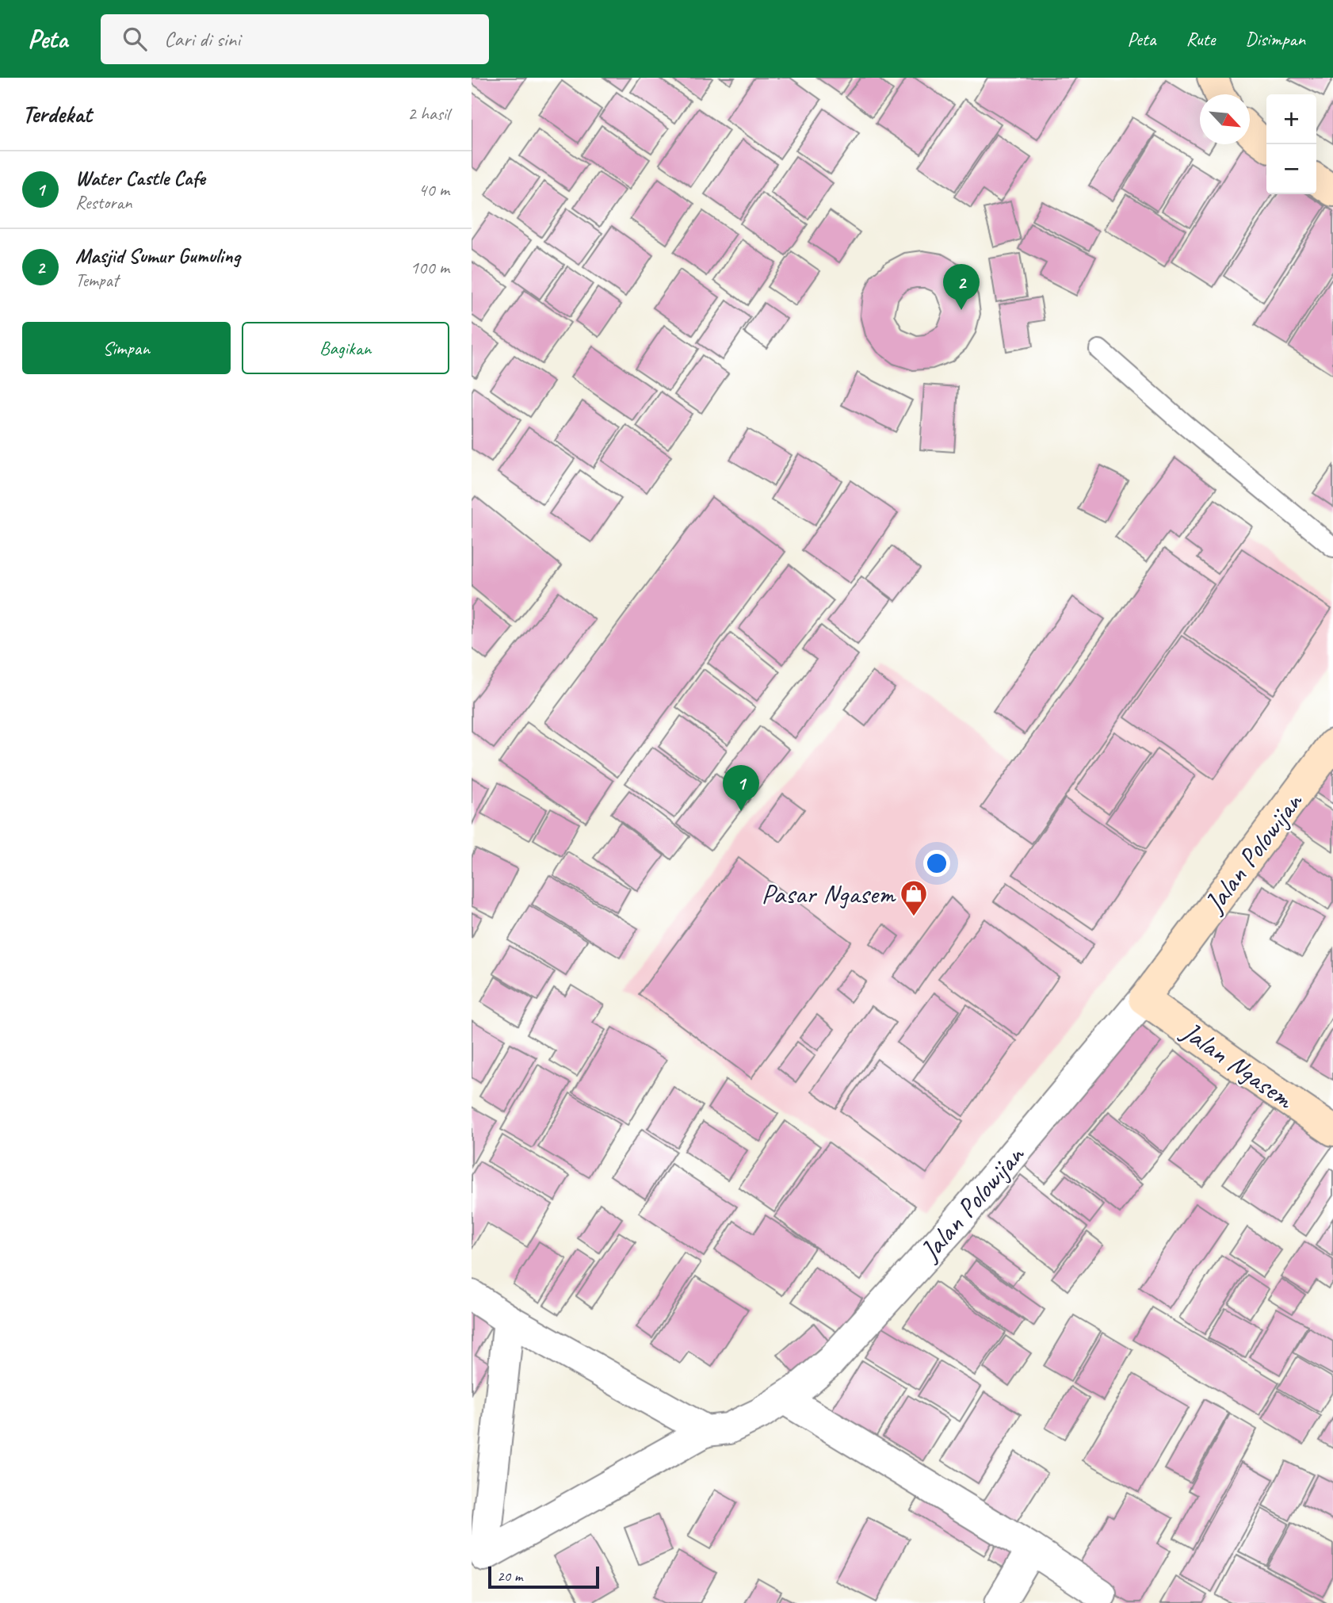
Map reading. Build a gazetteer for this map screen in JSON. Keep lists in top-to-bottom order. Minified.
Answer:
{"streets":{"street":["Jalan Polowijan","Jalan Ngasem"]},"crossings":[["Jalan Polowijan","Jalan Ngasem"]],"places":{"shop":["Pasar Ngasem"]},"scale_bar":"20 m","north":"bottom right","page":{"header":"Peta","search":"Cari di sini","nav":["Peta","Rute","Disimpan"],"heading":["Terdekat","2 hasil"],"map_buttons":["+","−"],"list":[{"mark":"1","name":"Water Castle Cafe","note":"Restoran","value":"40 m"},{"mark":"2","name":"Masjid Sumur Gumuling","note":"Tempat","value":"100 m"}],"pins":["2","1"],"buttons":["Simpan","Bagikan"],"scale":"20 m"}}
